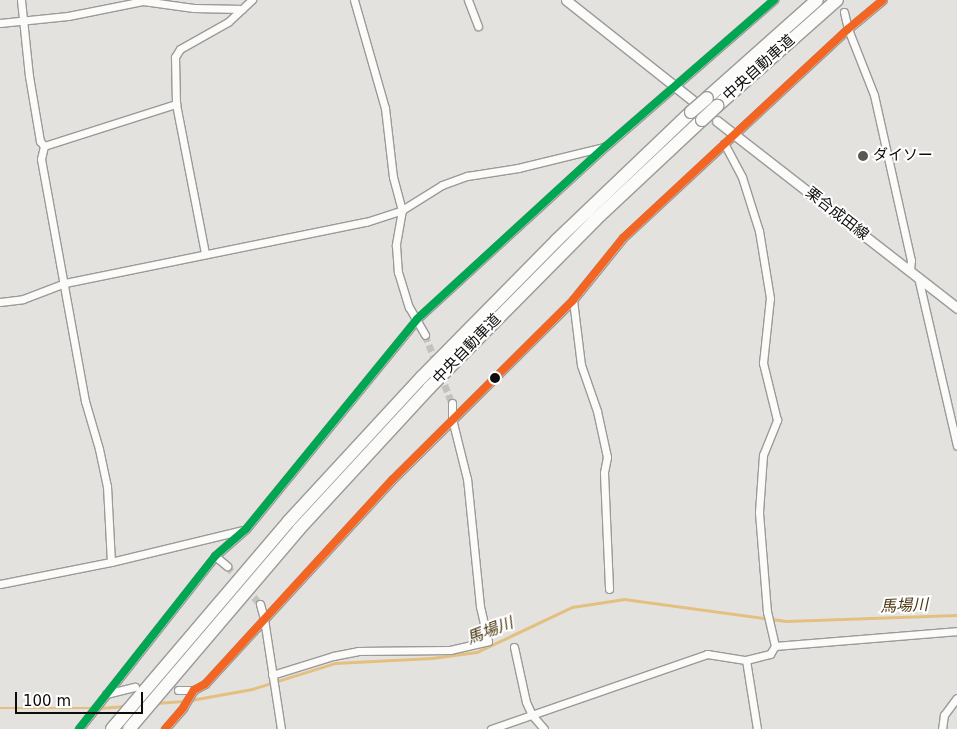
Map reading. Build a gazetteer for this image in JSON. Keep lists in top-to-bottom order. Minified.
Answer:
{"streets":{"highway":["中央自動車道"],"main road":["栗合成田線"]},"water":["馬場川"],"places":["ダイソー"],"scale_bar":"100 m"}
